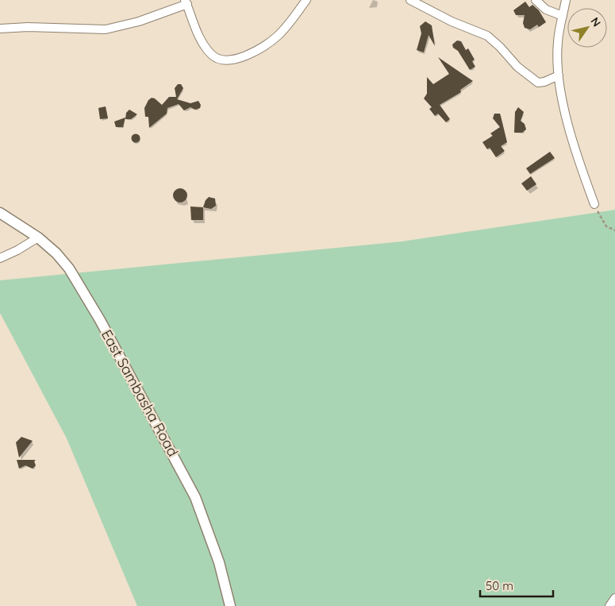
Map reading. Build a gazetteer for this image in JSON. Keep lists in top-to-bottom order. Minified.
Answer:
{"streets":{"street":["East Sambasha Road"]},"scale_bar":"50 m","north":"top right"}
